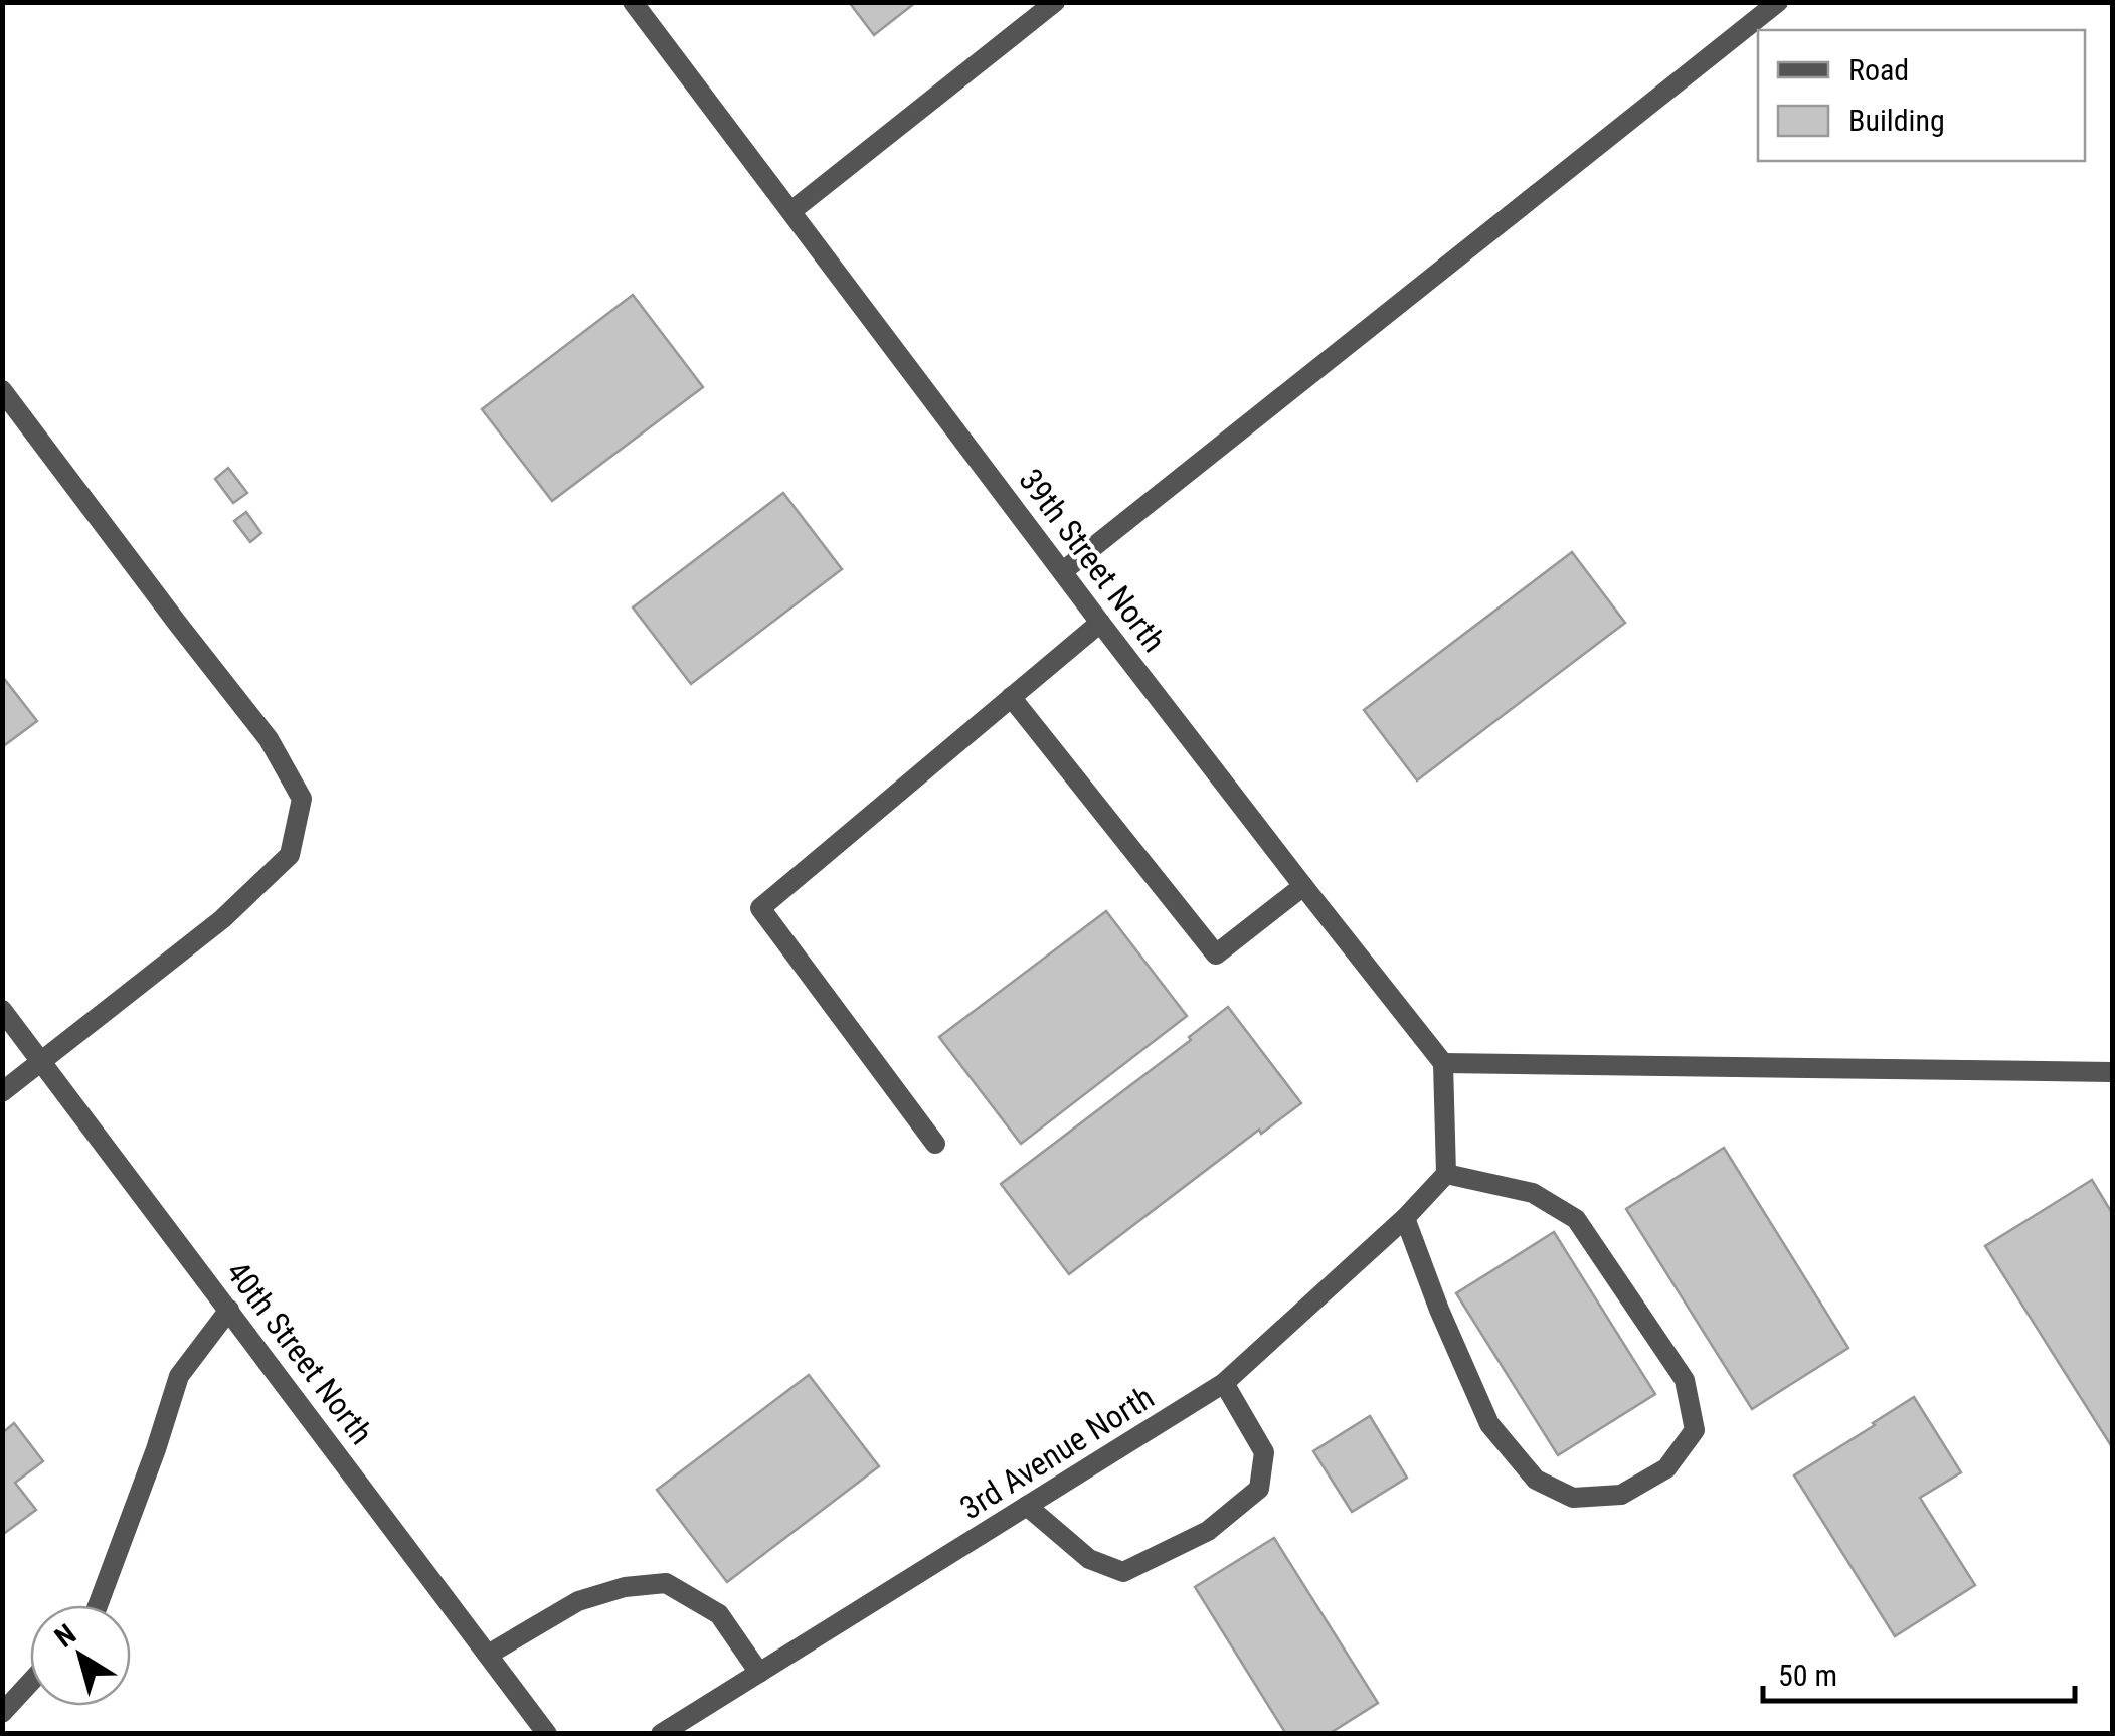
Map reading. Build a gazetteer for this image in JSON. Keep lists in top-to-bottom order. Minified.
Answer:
{"streets":{"street":["39th Street North","40th Street North","3rd Avenue North"]},"legend":["Road","Building"],"scale_bar":"50 m","north":"top left"}
